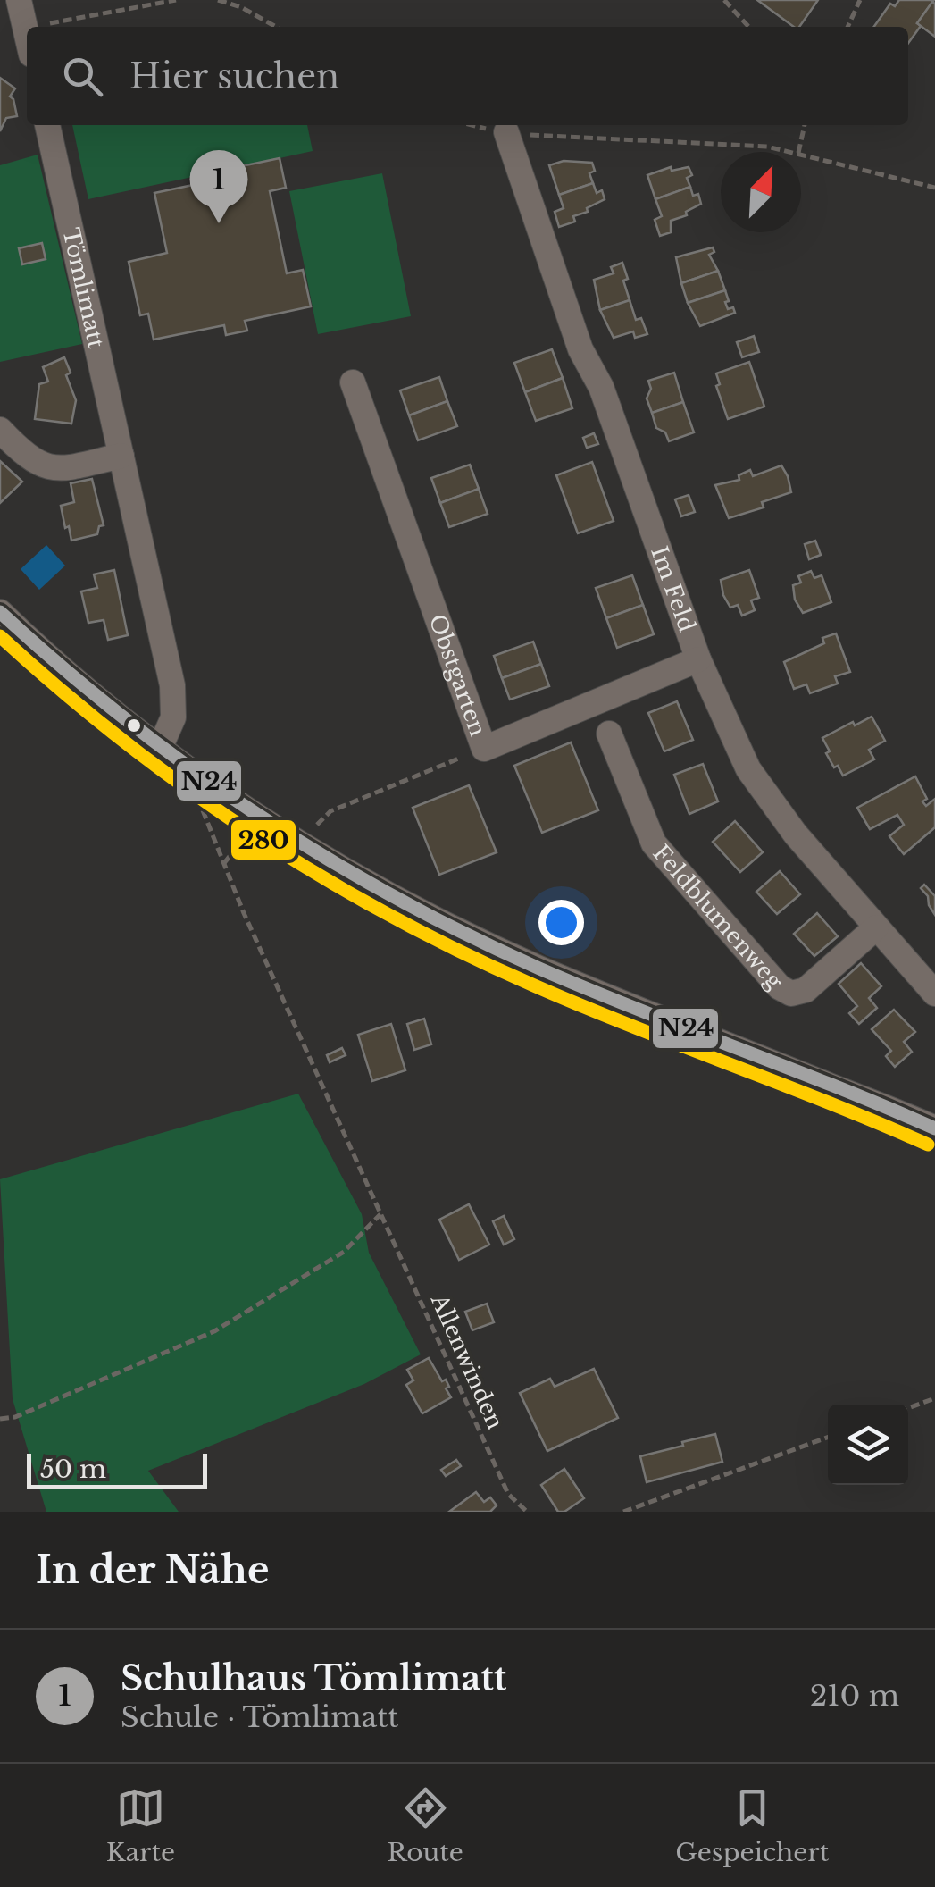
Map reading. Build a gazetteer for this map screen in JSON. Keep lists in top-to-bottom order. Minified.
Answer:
{"streets":{"street":["Tömlimatt","Im Feld","Obstgarten","Feldblumenweg"],"path":["Allenwinden"]},"crossings":[["Im Feld","Obstgarten"],["Im Feld","Feldblumenweg"]],"lines":["transit line N24","transit line 280"],"scale_bar":"50 m","north":"top right","page":{"search":"Hier suchen","pins":"1","scale":"50 m","heading":"In der Nähe","list":[{"mark":"1","name":"Schulhaus Tömlimatt","note":"Schule · Tömlimatt","value":"210 m"}],"nav":["Karte","Route","Gespeichert"]}}
